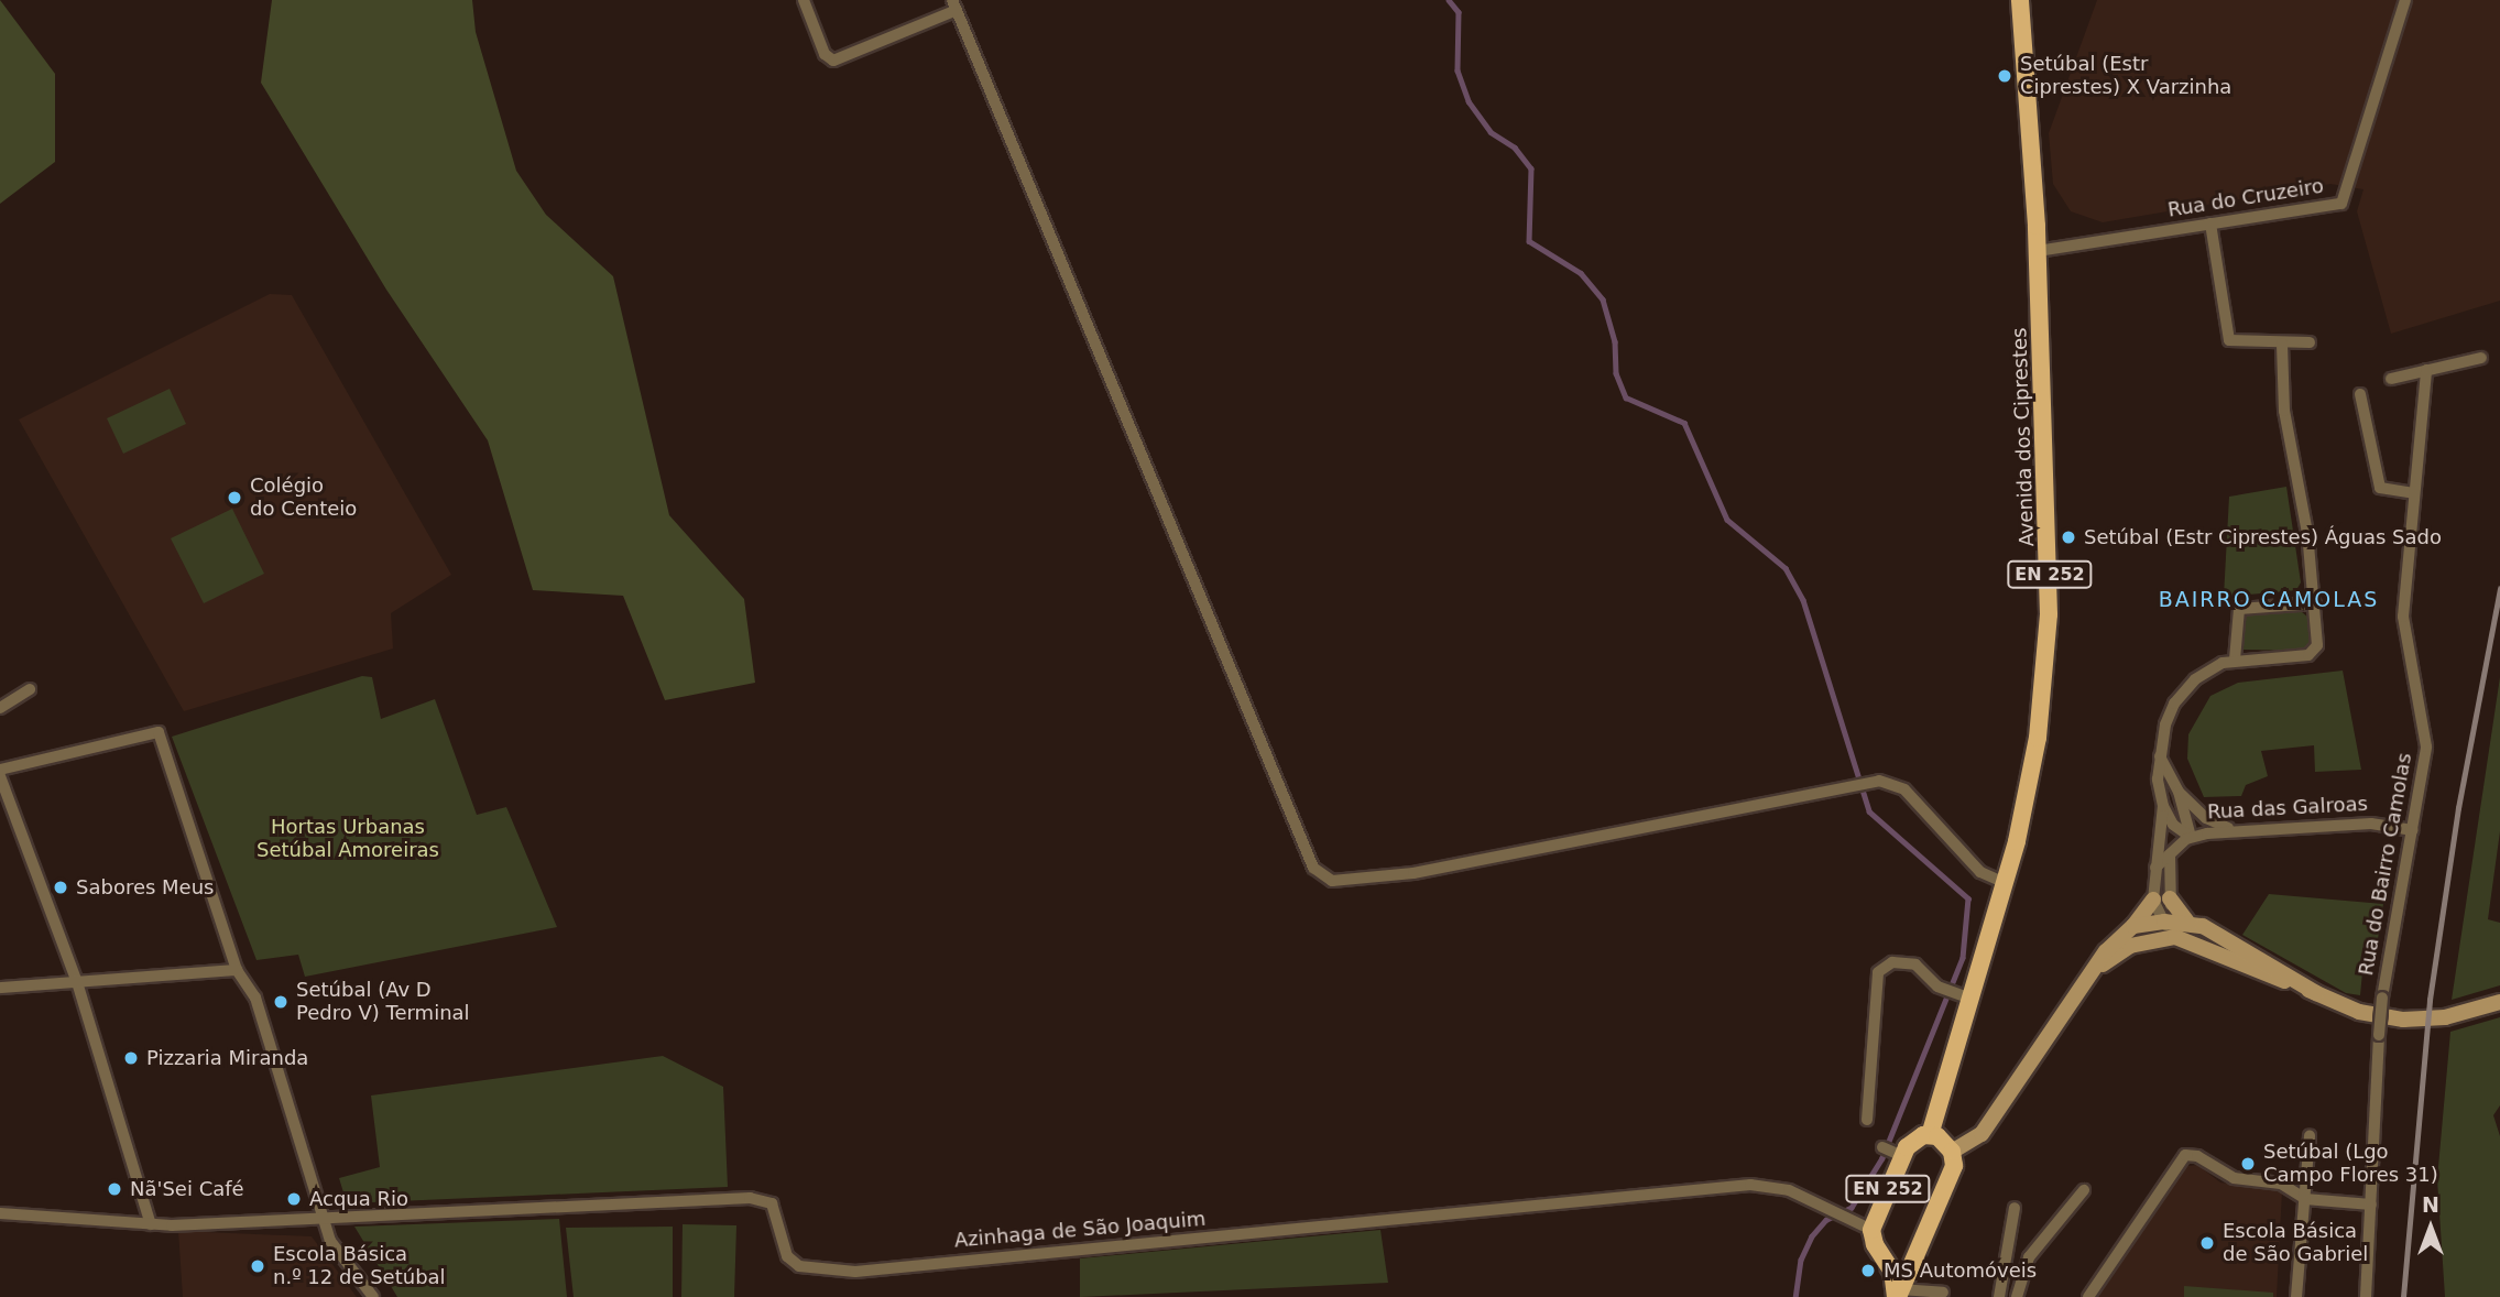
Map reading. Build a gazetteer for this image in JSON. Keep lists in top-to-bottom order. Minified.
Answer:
{"streets":{"main road":["Avenida dos Ciprestes","EN 252"],"street":["Rua do Cruzeiro","Rua das Galroas","Rua do Bairro Camolas","Azinhaga de São Joaquim"]},"crossings":[["Rua do Cruzeiro","Avenida dos Ciprestes"],["Avenida dos Ciprestes","EN 252"],["EN 252","Azinhaga de São Joaquim"],["Rua das Galroas","Rua do Bairro Camolas"]],"districts":["BAIRRO CAMOLAS"],"parks":["Hortas Urbanas Setúbal Amoreiras"],"places":["Setúbal (Estr Ciprestes) X Varzinha","Colégio do Centeio","Setúbal (Estr Ciprestes) Águas Sado","Sabores Meus","Setúbal (Av D Pedro V) Terminal","Pizzaria Miranda","Setúbal (Lgo Campo Flores 31)","Nã'Sei Café","Acqua Rio","Escola Básica de São Gabriel","Escola Básica n.º 12 de Setúbal","MS Automóveis"],"north":"top"}
